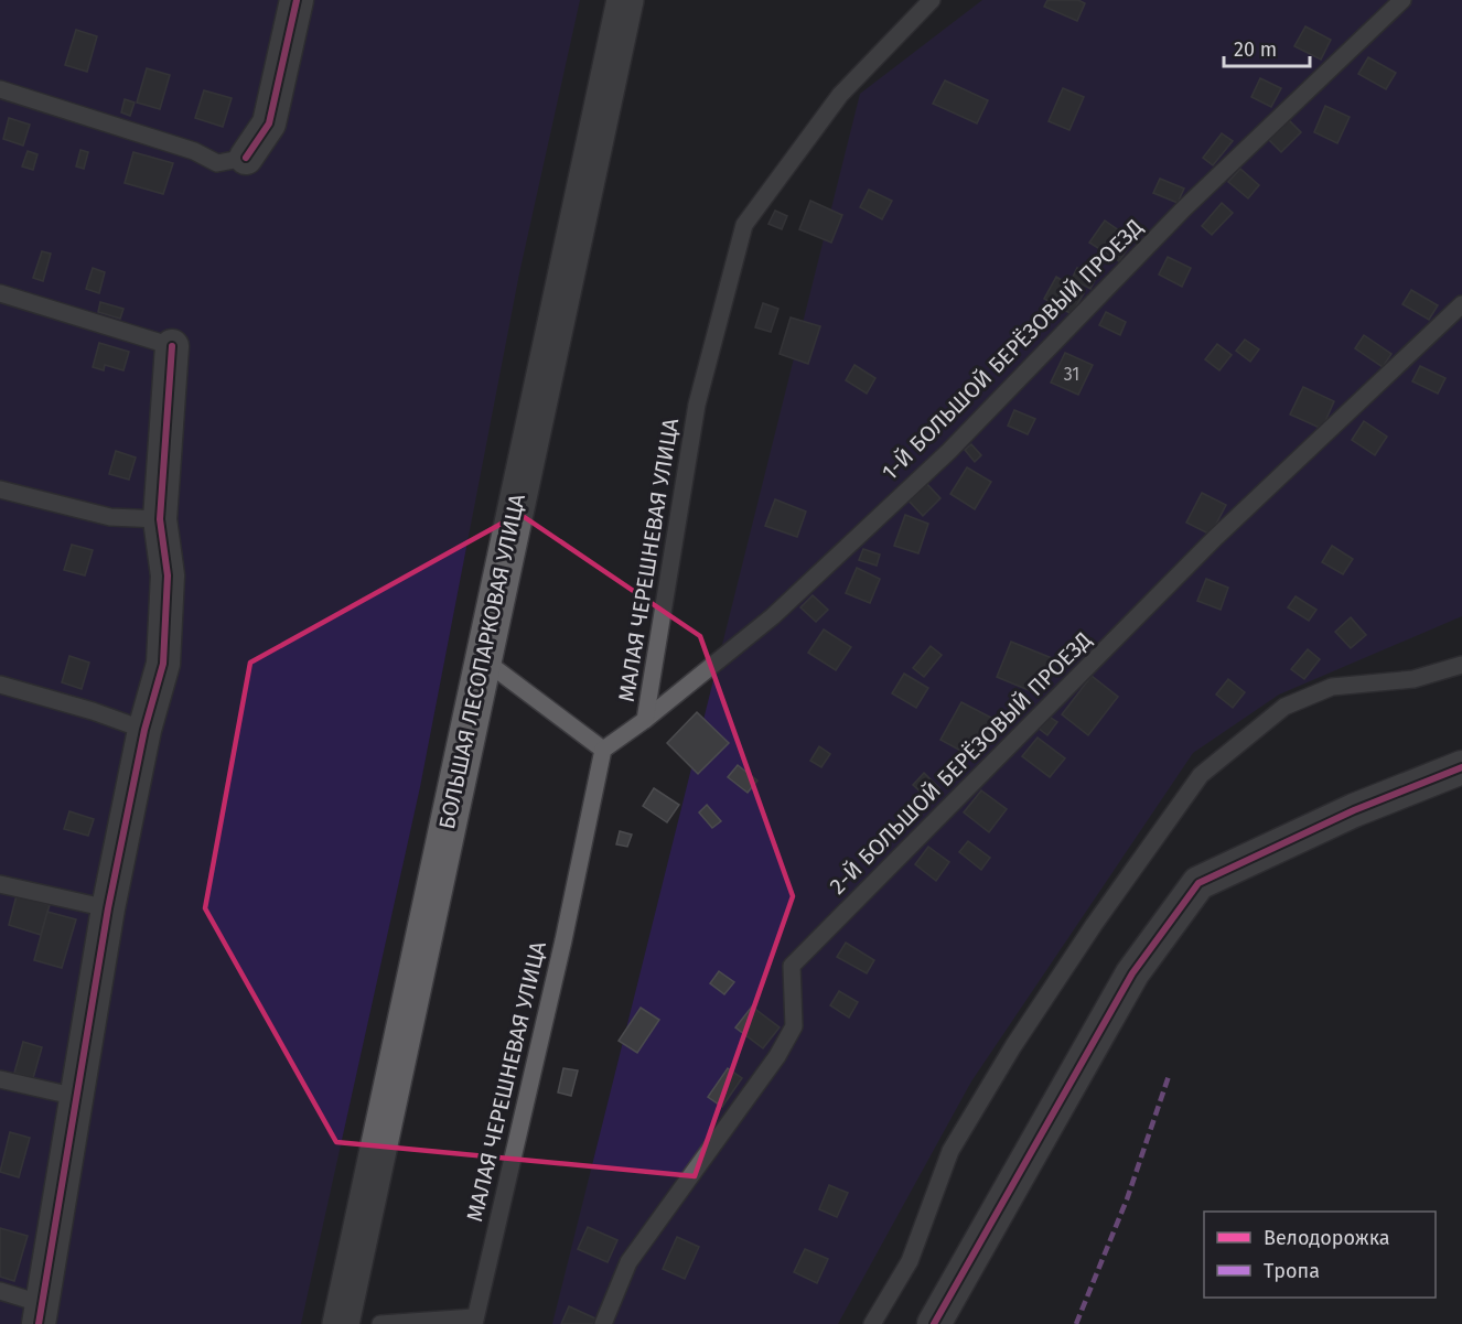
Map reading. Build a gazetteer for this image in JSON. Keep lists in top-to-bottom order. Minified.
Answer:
{"streets":{"main road":["БОЛЬШАЯ ЛЕСОПАРКОВАЯ УЛИЦА"],"lane":["1-Й БОЛЬШОЙ БЕРЁЗОВЫЙ ПРОЕЗД","МАЛАЯ ЧЕРЕШНЕВАЯ УЛИЦА","2-Й БОЛЬШОЙ БЕРЁЗОВЫЙ ПРОЕЗД"]},"crossings":[["1-Й БОЛЬШОЙ БЕРЁЗОВЫЙ ПРОЕЗД","МАЛАЯ ЧЕРЕШНЕВАЯ УЛИЦА"]],"house_numbers":["31"],"legend":["Велодорожка","Тропа"],"scale_bar":"20 m"}
